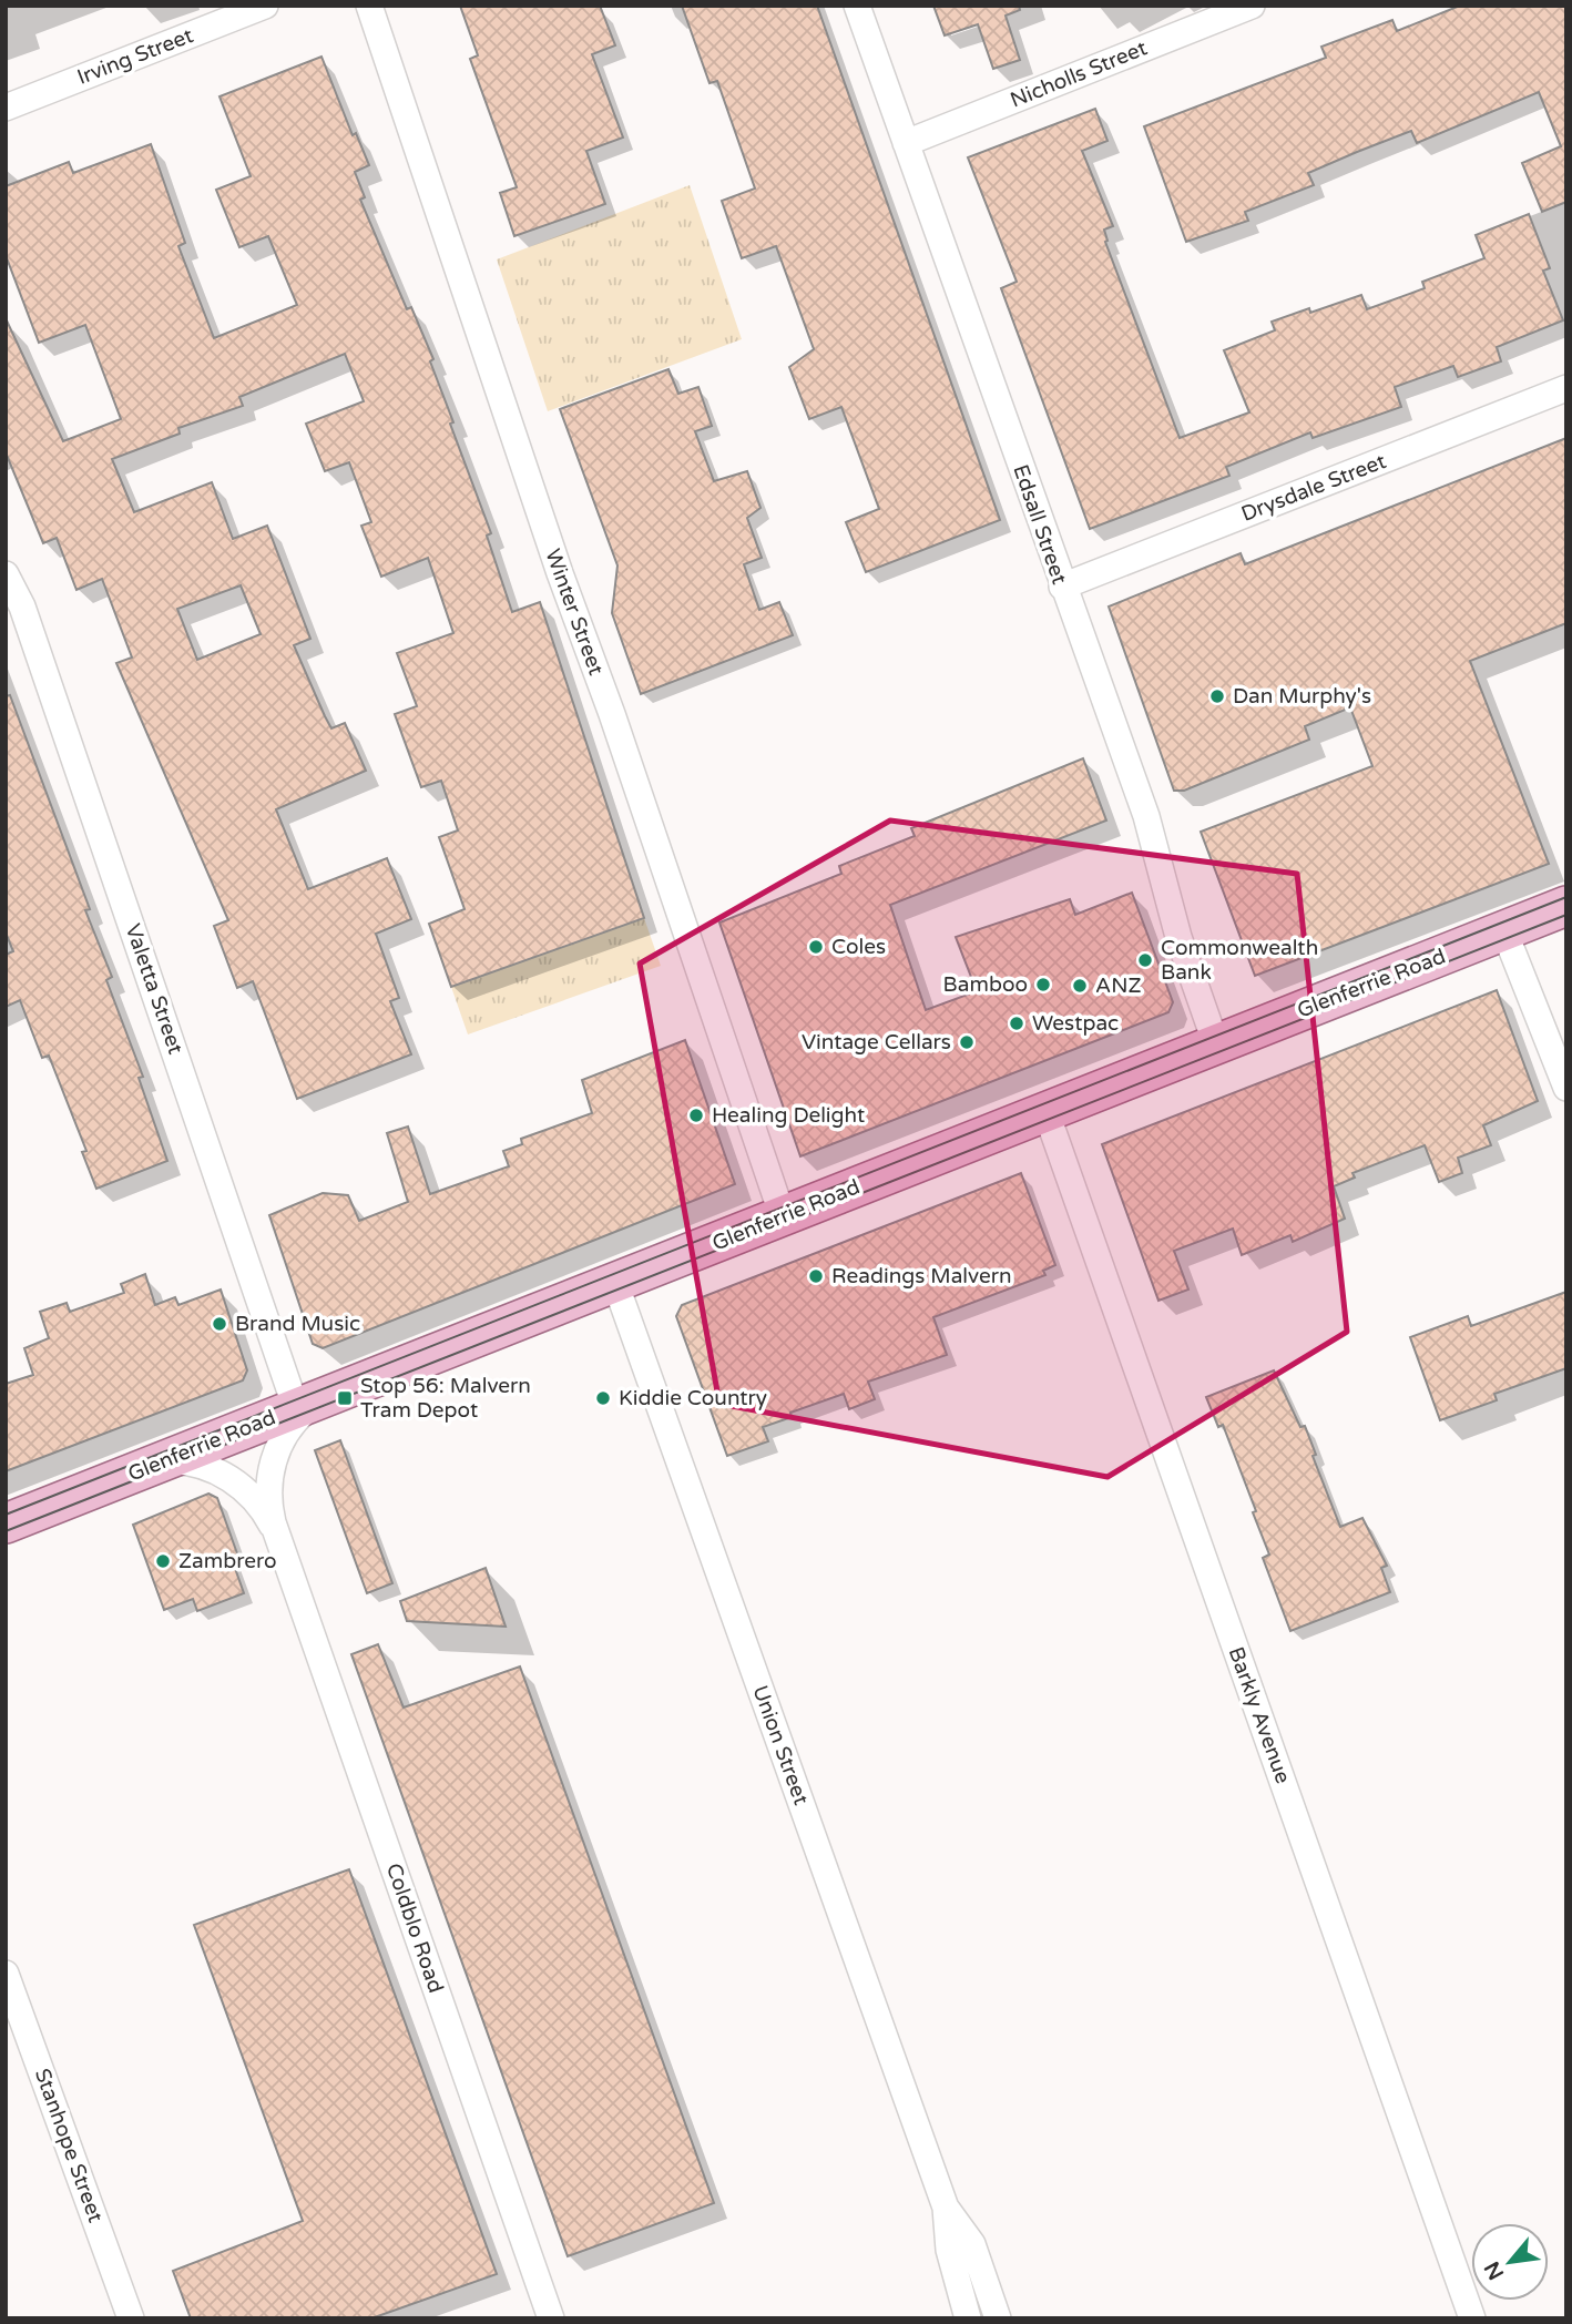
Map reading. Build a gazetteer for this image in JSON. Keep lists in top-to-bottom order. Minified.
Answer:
{"streets":{"main road":["Glenferrie Road"],"street":["Irving Street","Nicholls Street","Drysdale Street","Edsall Street","Winter Street","Valetta Street","Barkly Avenue","Union Street","Coldblo Road","Stanhope Street"]},"crossings":[["Nicholls Street","Edsall Street"],["Drysdale Street","Edsall Street"],["Edsall Street","Glenferrie Road"],["Winter Street","Glenferrie Road"],["Glenferrie Road","Valetta Street"],["Glenferrie Road","Barkly Avenue"],["Glenferrie Road","Union Street"],["Glenferrie Road","Coldblo Road"],["Valetta Street","Coldblo Road"]],"places":{"other":["Dan Murphy's","Coles","Commonwealth Bank","Bamboo","ANZ","Westpac","Vintage Cellars","Healing Delight","Readings Malvern","Brand Music","Kiddie Country","Zambrero"],"transit":["Stop 56: Malvern Tram Depot"]},"north":"bottom left"}
